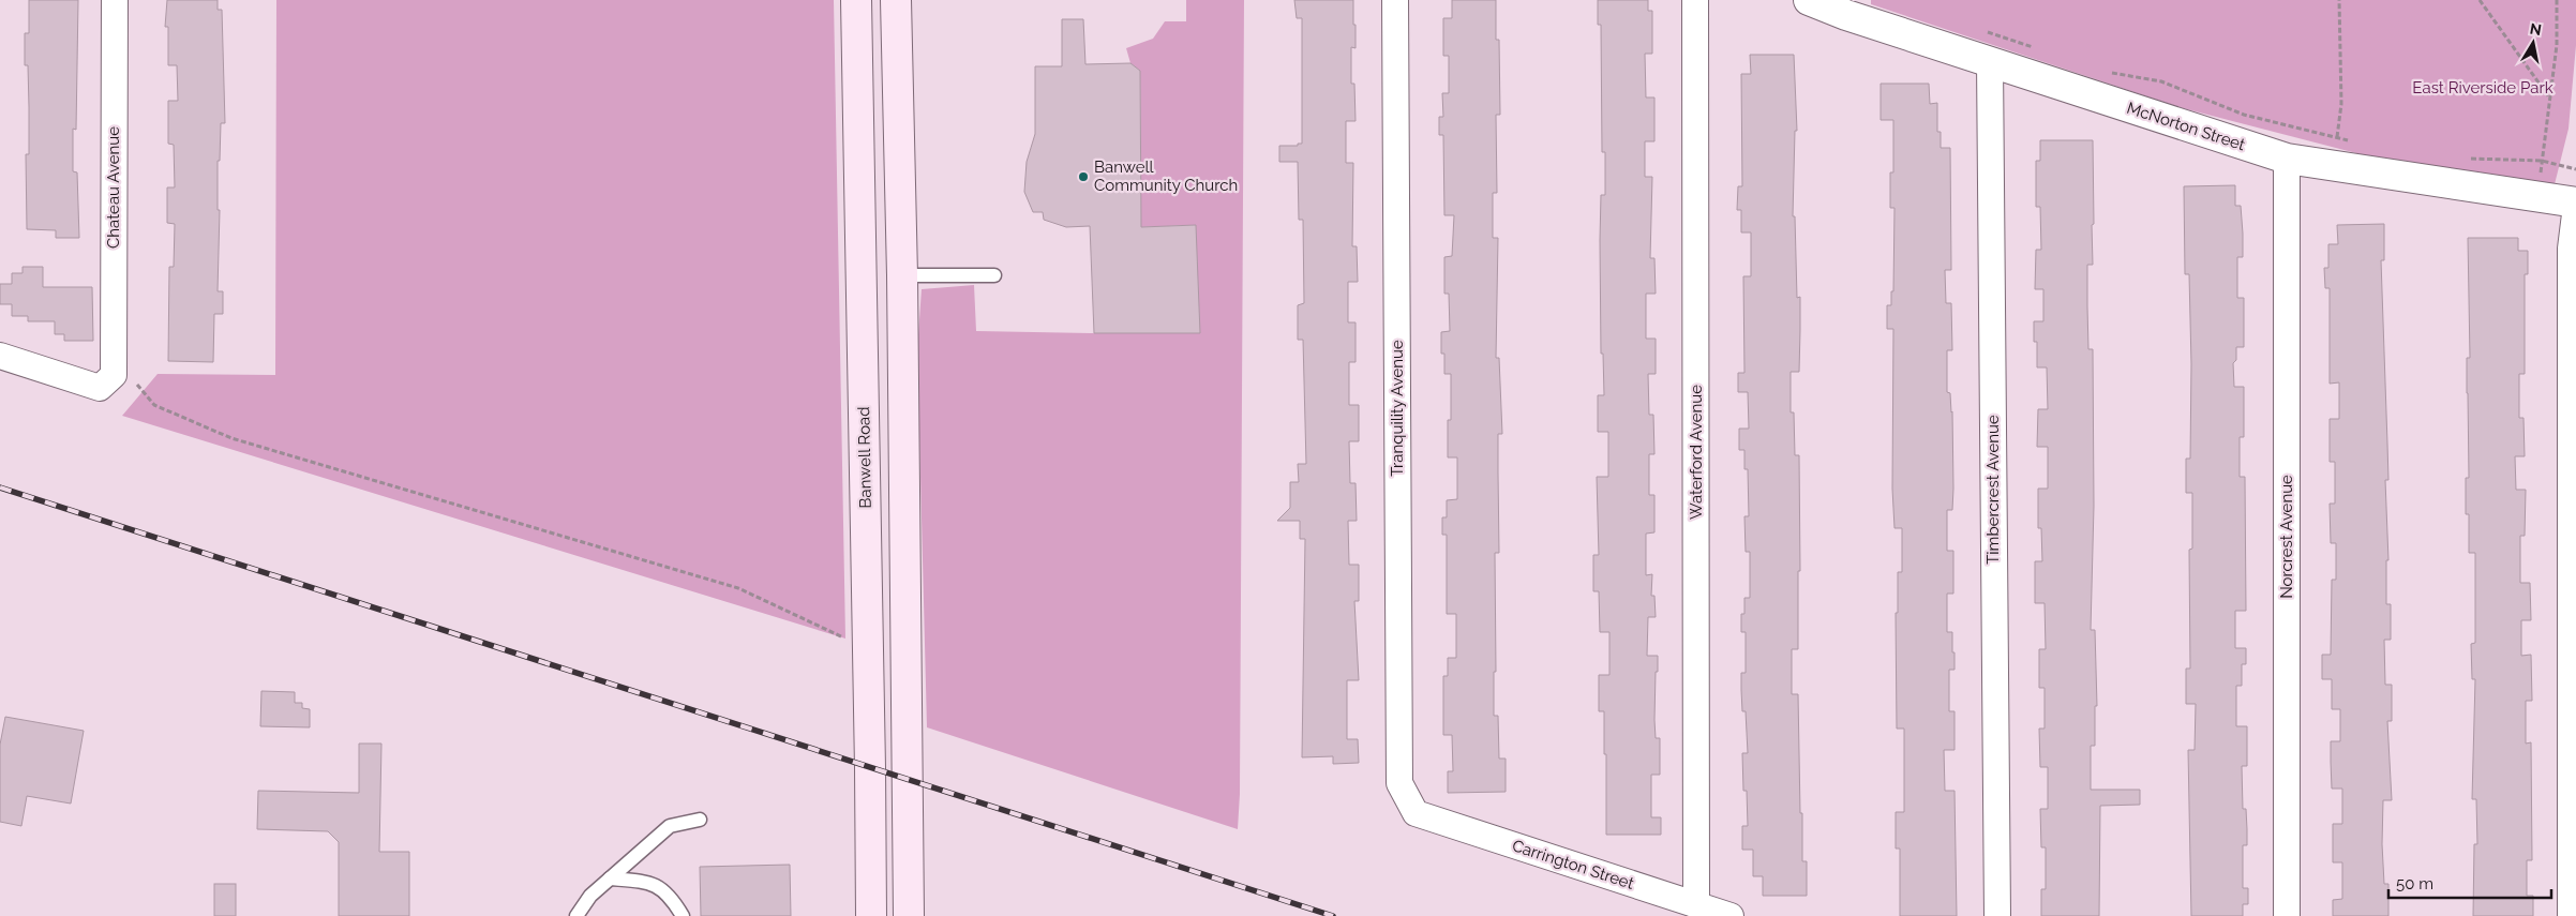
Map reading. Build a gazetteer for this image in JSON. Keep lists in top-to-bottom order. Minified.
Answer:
{"streets":{"main road":["Banwell Road"],"street":["McNorton Street","Chateau Avenue","Tranquility Avenue","Waterford Avenue","Timbercrest Avenue","Norcrest Avenue","Carrington Street"]},"crossings":[["McNorton Street","Timbercrest Avenue"],["McNorton Street","Norcrest Avenue"],["Tranquility Avenue","Carrington Street"],["Waterford Avenue","Carrington Street"]],"parks":["East Riverside Park"],"places":["Banwell Community Church"],"scale_bar":"50 m","north":"top"}
